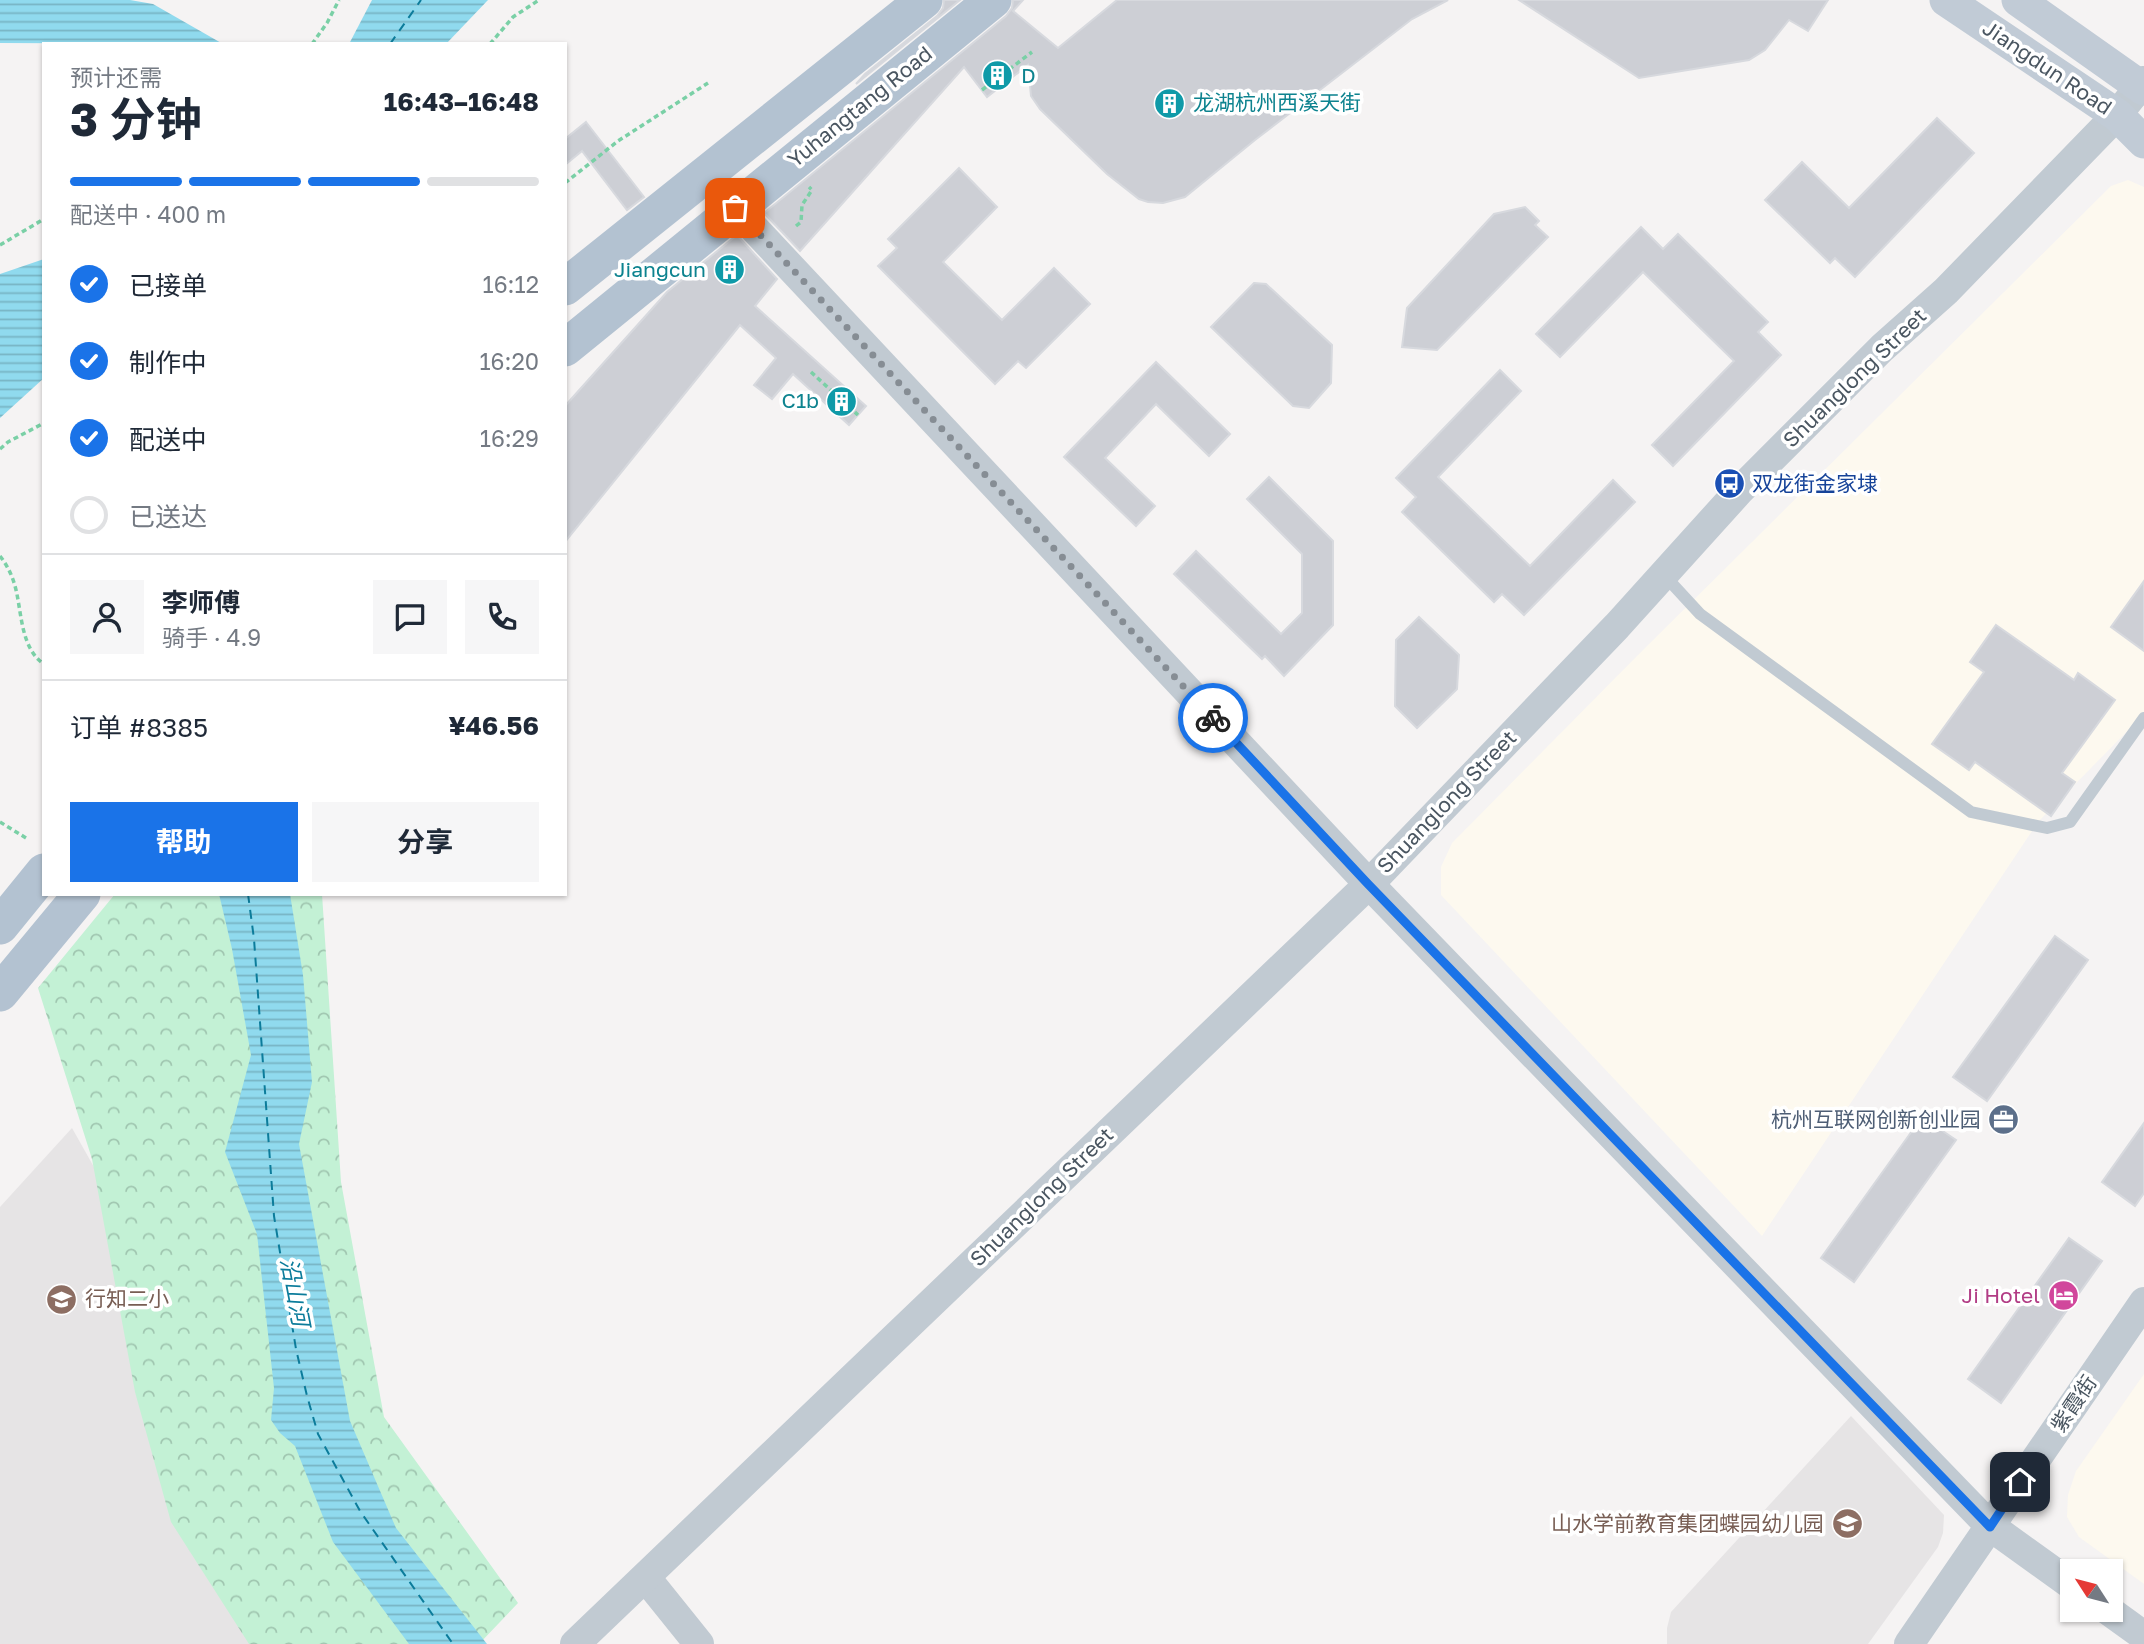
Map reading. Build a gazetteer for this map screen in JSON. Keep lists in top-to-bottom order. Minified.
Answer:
{"streets":{"main road":["Jiangdun Road","Yuhangtang Road"],"street":["Shuanglong Street","紫霞街"]},"crossings":[["Jiangdun Road","Shuanglong Street"]],"water":["沿山河"],"places":{"building":["D","龙湖杭州西溪天街","Jiangcun","C1b"],"bus stop":["双龙街金家埭"],"office":["杭州互联网创新创业园"],"hotel":["Ji Hotel"],"school or university":["行知二小","山水学前教育集团蝶园幼儿园"]},"north":"top left","page":{"heading":["3 分钟","预计还需","16:43–16:48"],"panel":["李师傅","骑手 · 4.9","订单 #8385","¥46.56"],"bar":"配送中 · 400 m","list":[["已接单","16:12"],["制作中","16:20"],["配送中","16:29"],"已送达"],"buttons":["帮助","分享"]}}
